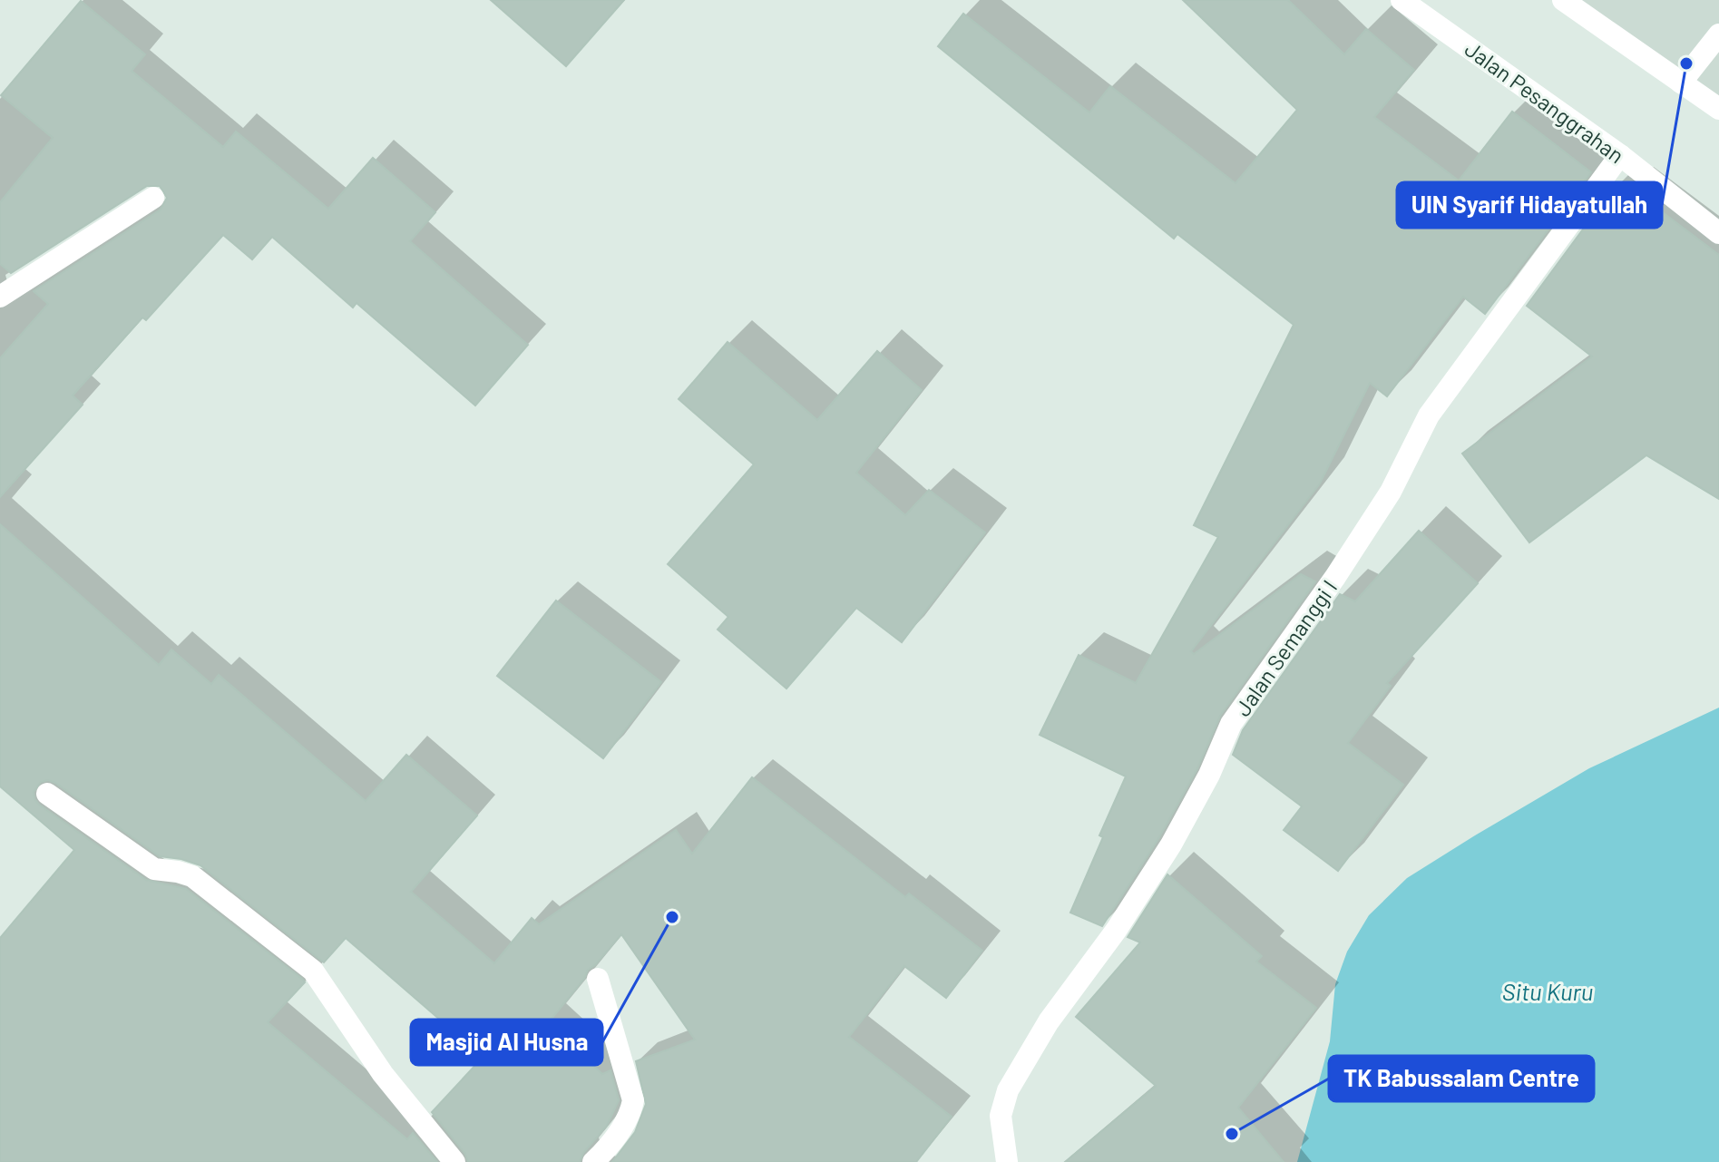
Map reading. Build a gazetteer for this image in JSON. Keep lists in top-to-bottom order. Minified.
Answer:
{"streets":{"street":["Jalan Pesanggrahan","Jalan Semanggi I"]},"crossings":[["Jalan Pesanggrahan","Jalan Semanggi I"]],"water":["Situ Kuru"],"places":["UIN Syarif Hidayatullah","Masjid Al Husna","TK Babussalam Centre"]}
